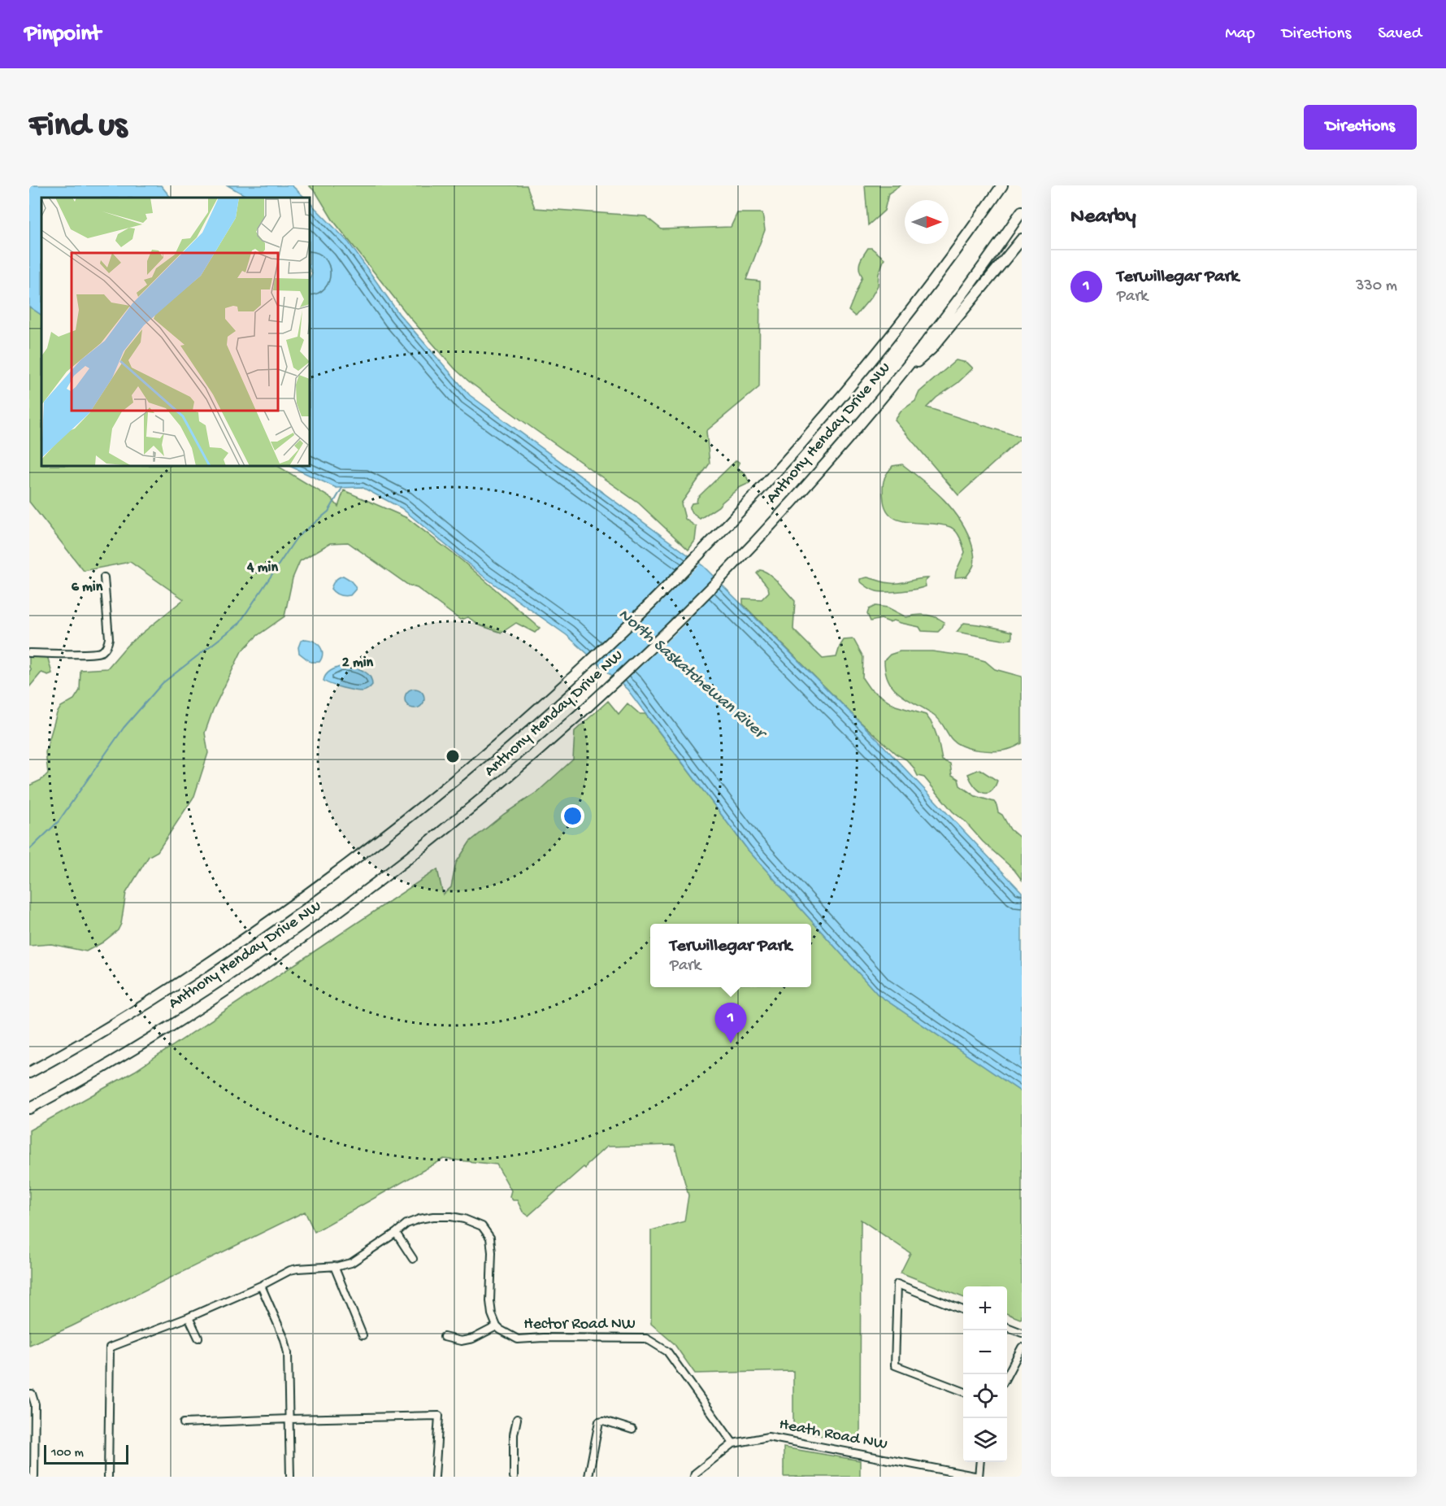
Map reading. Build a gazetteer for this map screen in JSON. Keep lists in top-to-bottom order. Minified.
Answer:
{"streets":{"highway":["Anthony Henday Drive NW"],"street":["Hector Road NW","Heath Road NW"]},"crossings":[["Hector Road NW","Heath Road NW"]],"water":["North Saskatchewan River"],"scale_bar":"100 m","north":"right","page":{"header":"Pinpoint","nav":["Map","Directions","Saved"],"buttons":"Directions","title":"Find us","heading":"Nearby","list":[{"mark":"1","name":"Terwillegar Park","note":"Park","value":"330 m"}],"popup":["Terwillegar Park","Park"],"pins":"1","map_buttons":["+","−"],"scale":"100 m"},"rings":["4 min","6 min","2 min"]}
